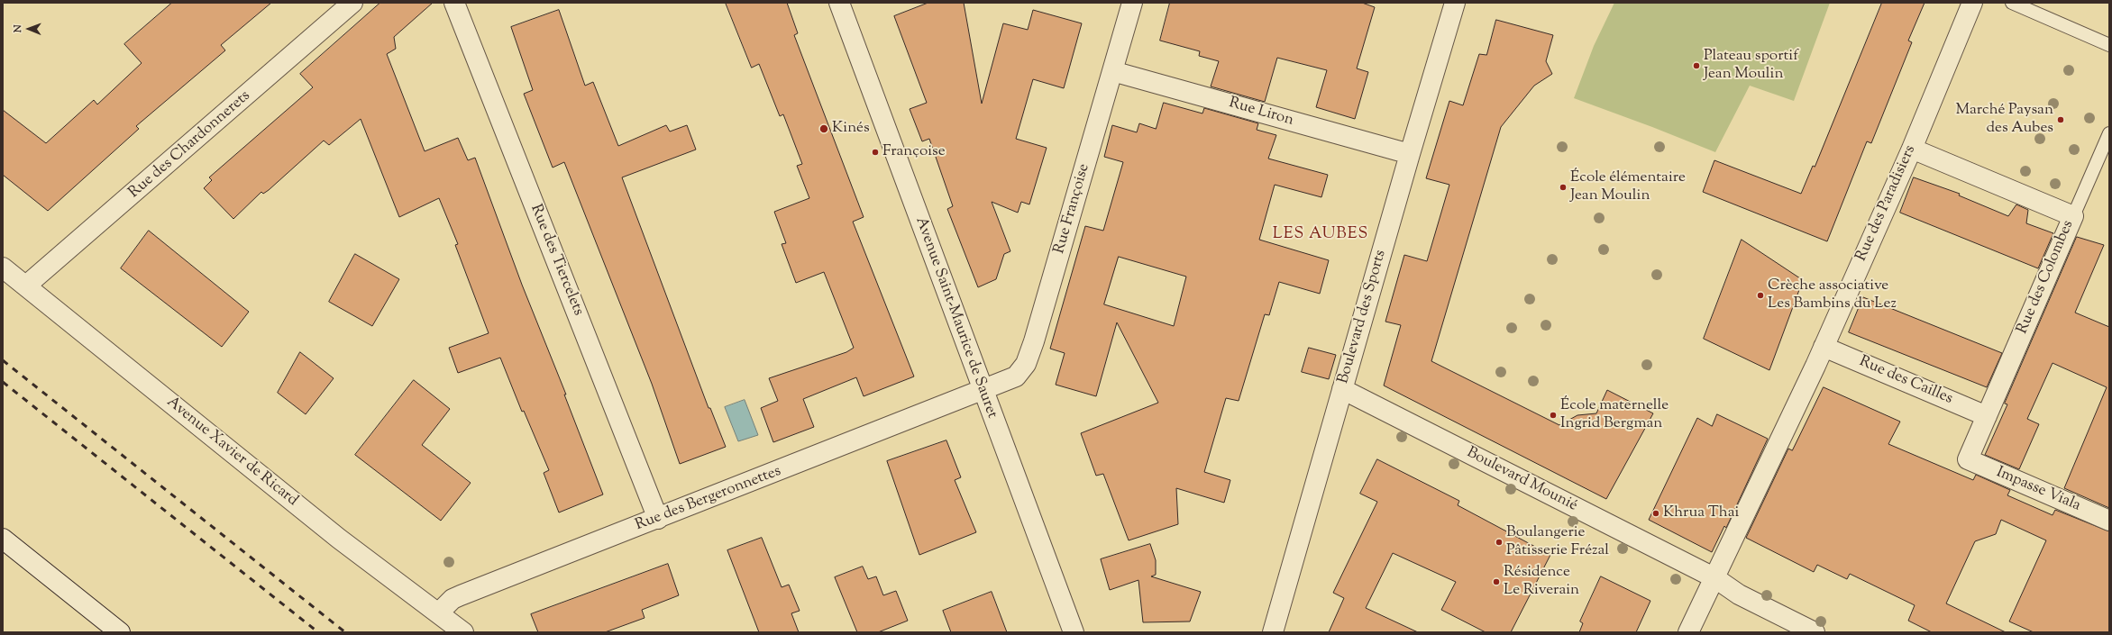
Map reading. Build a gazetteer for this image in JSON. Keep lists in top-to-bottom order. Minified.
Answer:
{"streets":{"street":["Rue Liron","Rue des Chardonnerets","Rue des Paradisiers","Rue Françoise","Rue des Tiercelets","Rue des Colombes","Boulevard des Sports","Avenue Saint-Maurice de Sauret","Rue des Cailles","Avenue Xavier de Ricard","Boulevard Mounié","Impasse Viala","Rue des Bergeronnettes"]},"crossings":[["Rue Liron","Rue Françoise"],["Rue Liron","Boulevard des Sports"],["Rue des Chardonnerets","Avenue Xavier de Ricard"],["Rue des Paradisiers","Rue des Colombes"],["Rue des Paradisiers","Rue des Cailles"],["Rue des Paradisiers","Boulevard Mounié"],["Rue Françoise","Avenue Saint-Maurice de Sauret"],["Rue Françoise","Rue des Bergeronnettes"],["Rue des Tiercelets","Rue des Bergeronnettes"],["Rue des Colombes","Rue des Cailles"],["Rue des Colombes","Impasse Viala"],["Boulevard des Sports","Boulevard Mounié"],["Avenue Saint-Maurice de Sauret","Rue des Bergeronnettes"],["Avenue Xavier de Ricard","Rue des Bergeronnettes"]],"districts":["LES AUBES"],"places":["Plateau sportif Jean Moulin","Marché Paysan des Aubes","Kinés","Françoise","École élémentaire Jean Moulin","Crèche associative Les Bambins du Lez","École maternelle Ingrid Bergman","Khrua Thai","Boulangerie Pâtisserie Frézal","Résidence Le Riverain"],"north":"left"}
